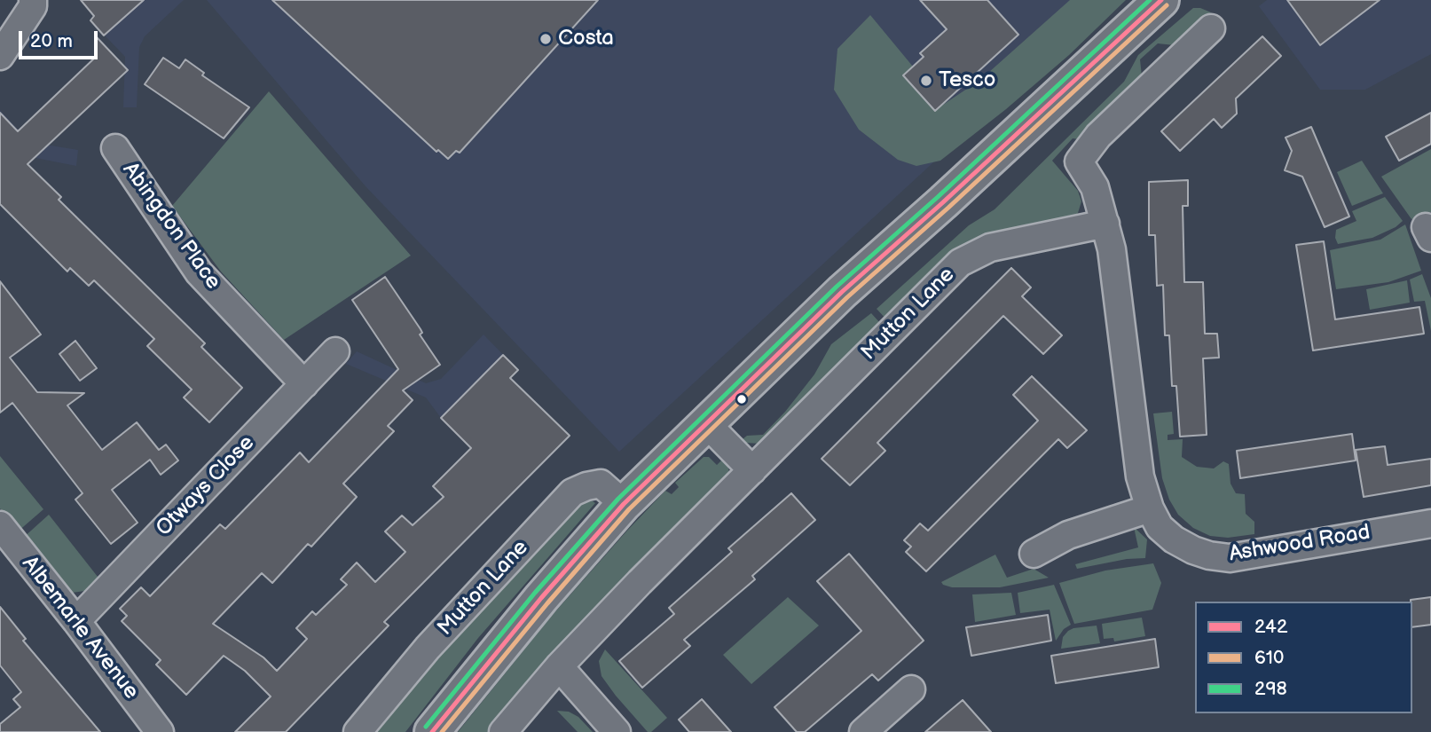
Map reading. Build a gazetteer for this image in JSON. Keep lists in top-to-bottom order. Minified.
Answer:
{"streets":{"street":["Abingdon Place","Mutton Lane","Otways Close","Ashwood Road","Albemarle Avenue"]},"crossings":[["Abingdon Place","Otways Close"],["Mutton Lane","Ashwood Road"],["Otways Close","Albemarle Avenue"]],"places":["Costa","Tesco"],"lines":["transit line 242","transit line 298","transit line 610"],"legend":["242","610","298"],"scale_bar":"20 m"}
